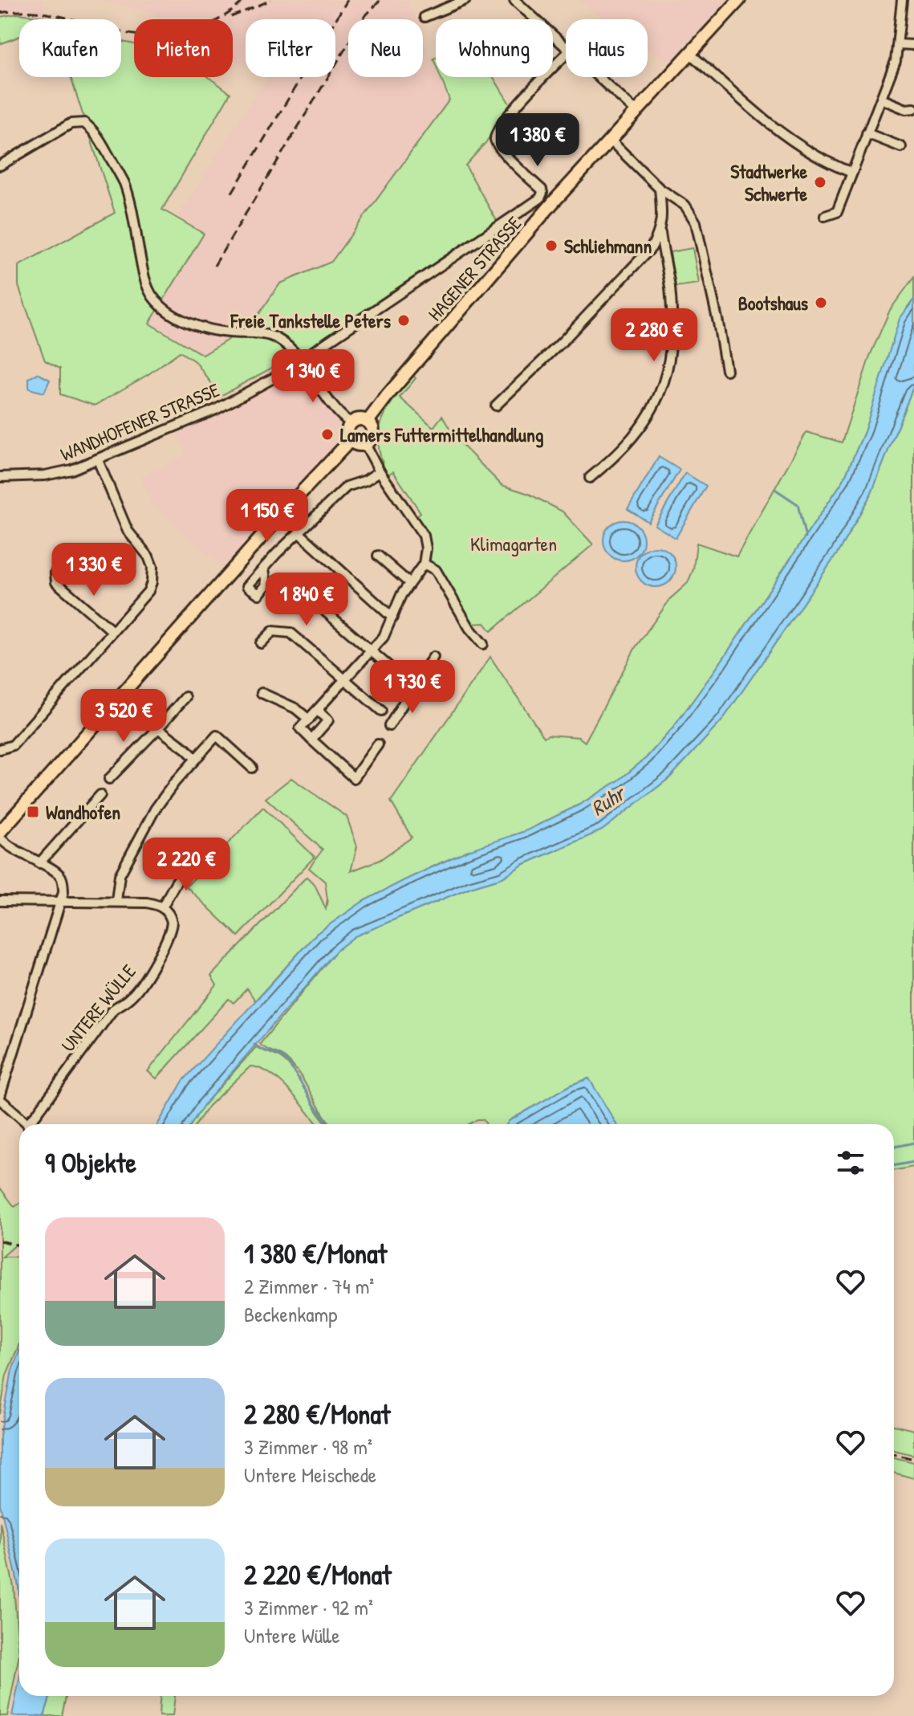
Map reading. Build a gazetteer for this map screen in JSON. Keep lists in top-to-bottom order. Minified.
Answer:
{"streets":{"main road":["HAGENER STRASSE"],"street":["WANDHOFENER STRASSE","UNTERE WÜLLE"]},"water":["Ruhr"],"parks":["Klimagarten"],"places":{"other":["Stadtwerke Schwerte","Schliehmann","Bootshaus","Freie Tankstelle Peters","Lamers Futtermittelhandlung"],"transit":["Wandhofen"]},"page":{"chip":["Kaufen","Mieten","Filter","Neu","Wohnung","Haus"],"price":["1 380 €","2 280 €","1 340 €","1 150 €","1 330 €","1 840 €","1 730 €","3 520 €","2 220 €"],"heading":"9 Objekte","list":[{"name":"1 380 €/Monat","note":"2 Zimmer · 74 m² · Beckenkamp"},{"name":"2 280 €/Monat","note":"3 Zimmer · 98 m² · Untere Meischede"},{"name":"2 220 €/Monat","note":"3 Zimmer · 92 m² · Untere Wülle"}]}}
